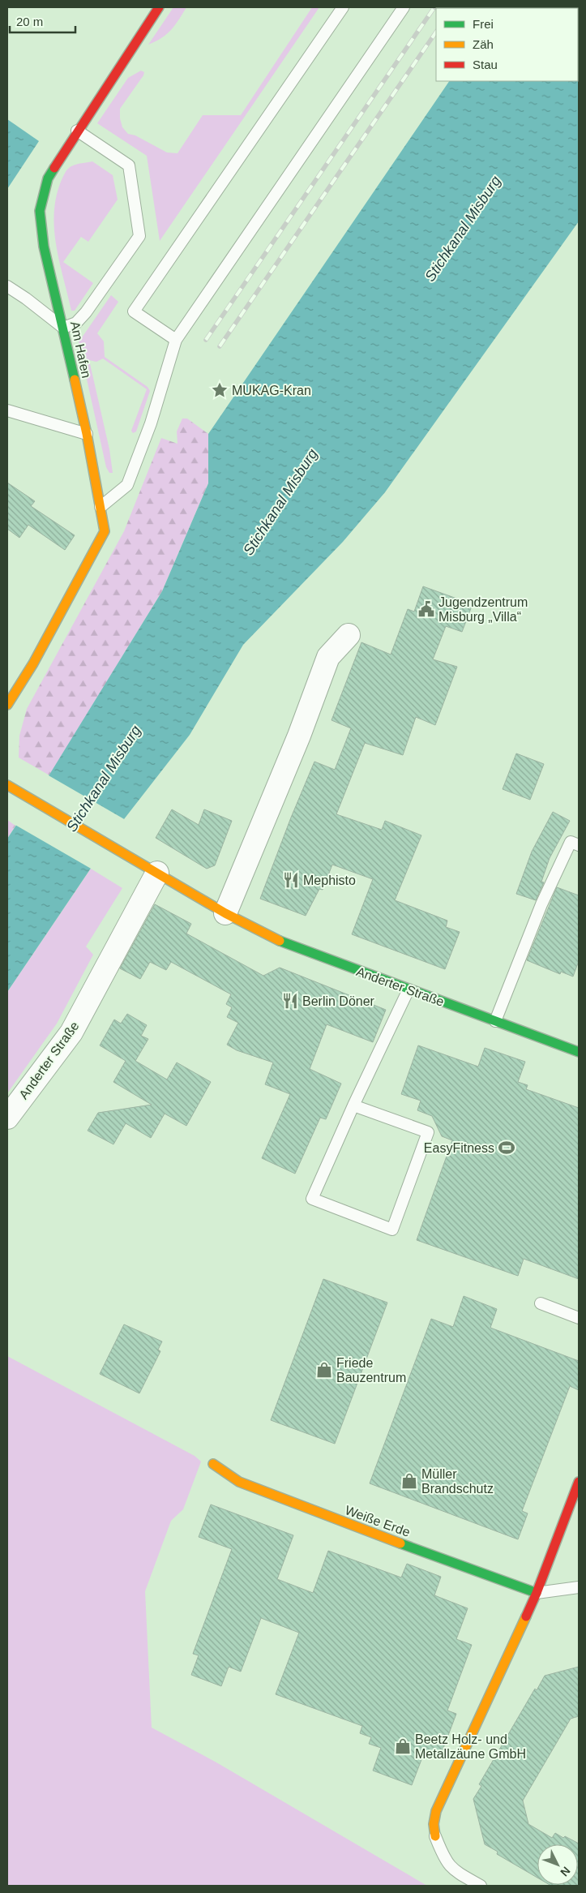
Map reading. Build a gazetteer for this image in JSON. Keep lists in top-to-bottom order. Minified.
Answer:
{"streets":{"street":["Am Hafen","Anderter Straße","Weiße Erde"]},"water":["Stichkanal Misburg"],"places":{"place":["MUKAG-Kran"],"public building":["Jugendzentrum Misburg „Villa“"],"restaurant":["Mephisto","Berlin Döner"],"sports":["EasyFitness"],"shop":["Friede Bauzentrum","Müller Brandschutz","Beetz Holz- und Metallzäune GmbH"]},"legend":["Frei","Zäh","Stau"],"scale_bar":"20 m","north":"bottom right"}
